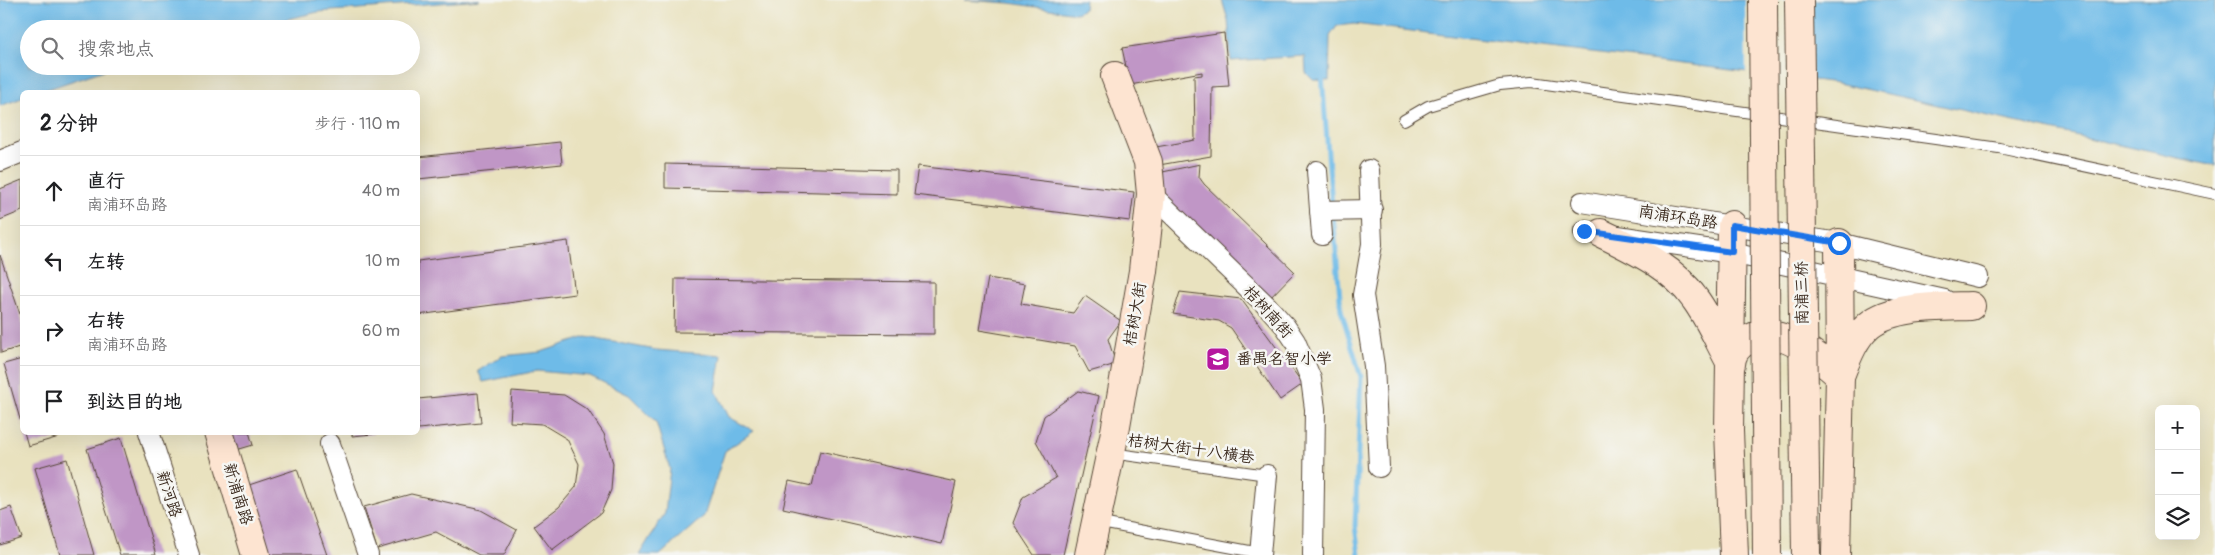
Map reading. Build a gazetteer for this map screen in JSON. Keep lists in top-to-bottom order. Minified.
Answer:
{"streets":{"main road":["南浦三桥","桔树大街","新浦南路"],"street":["南浦环岛路","桔树南街","新河路"],"lane":["桔树大街十八横巷"]},"crossings":[["桔树南街","桔树大街"],["桔树大街","桔树大街十八横巷"]],"places":{"school or university":["番禺名智小学"]},"page":{"search":"搜索地点","heading":["2 分钟","步行 · 110 m"],"list":[["直行","南浦环岛路","40 m"],["左转","10 m"],["右转","南浦环岛路","60 m"],"到达目的地"],"map_buttons":["+","−"]}}
